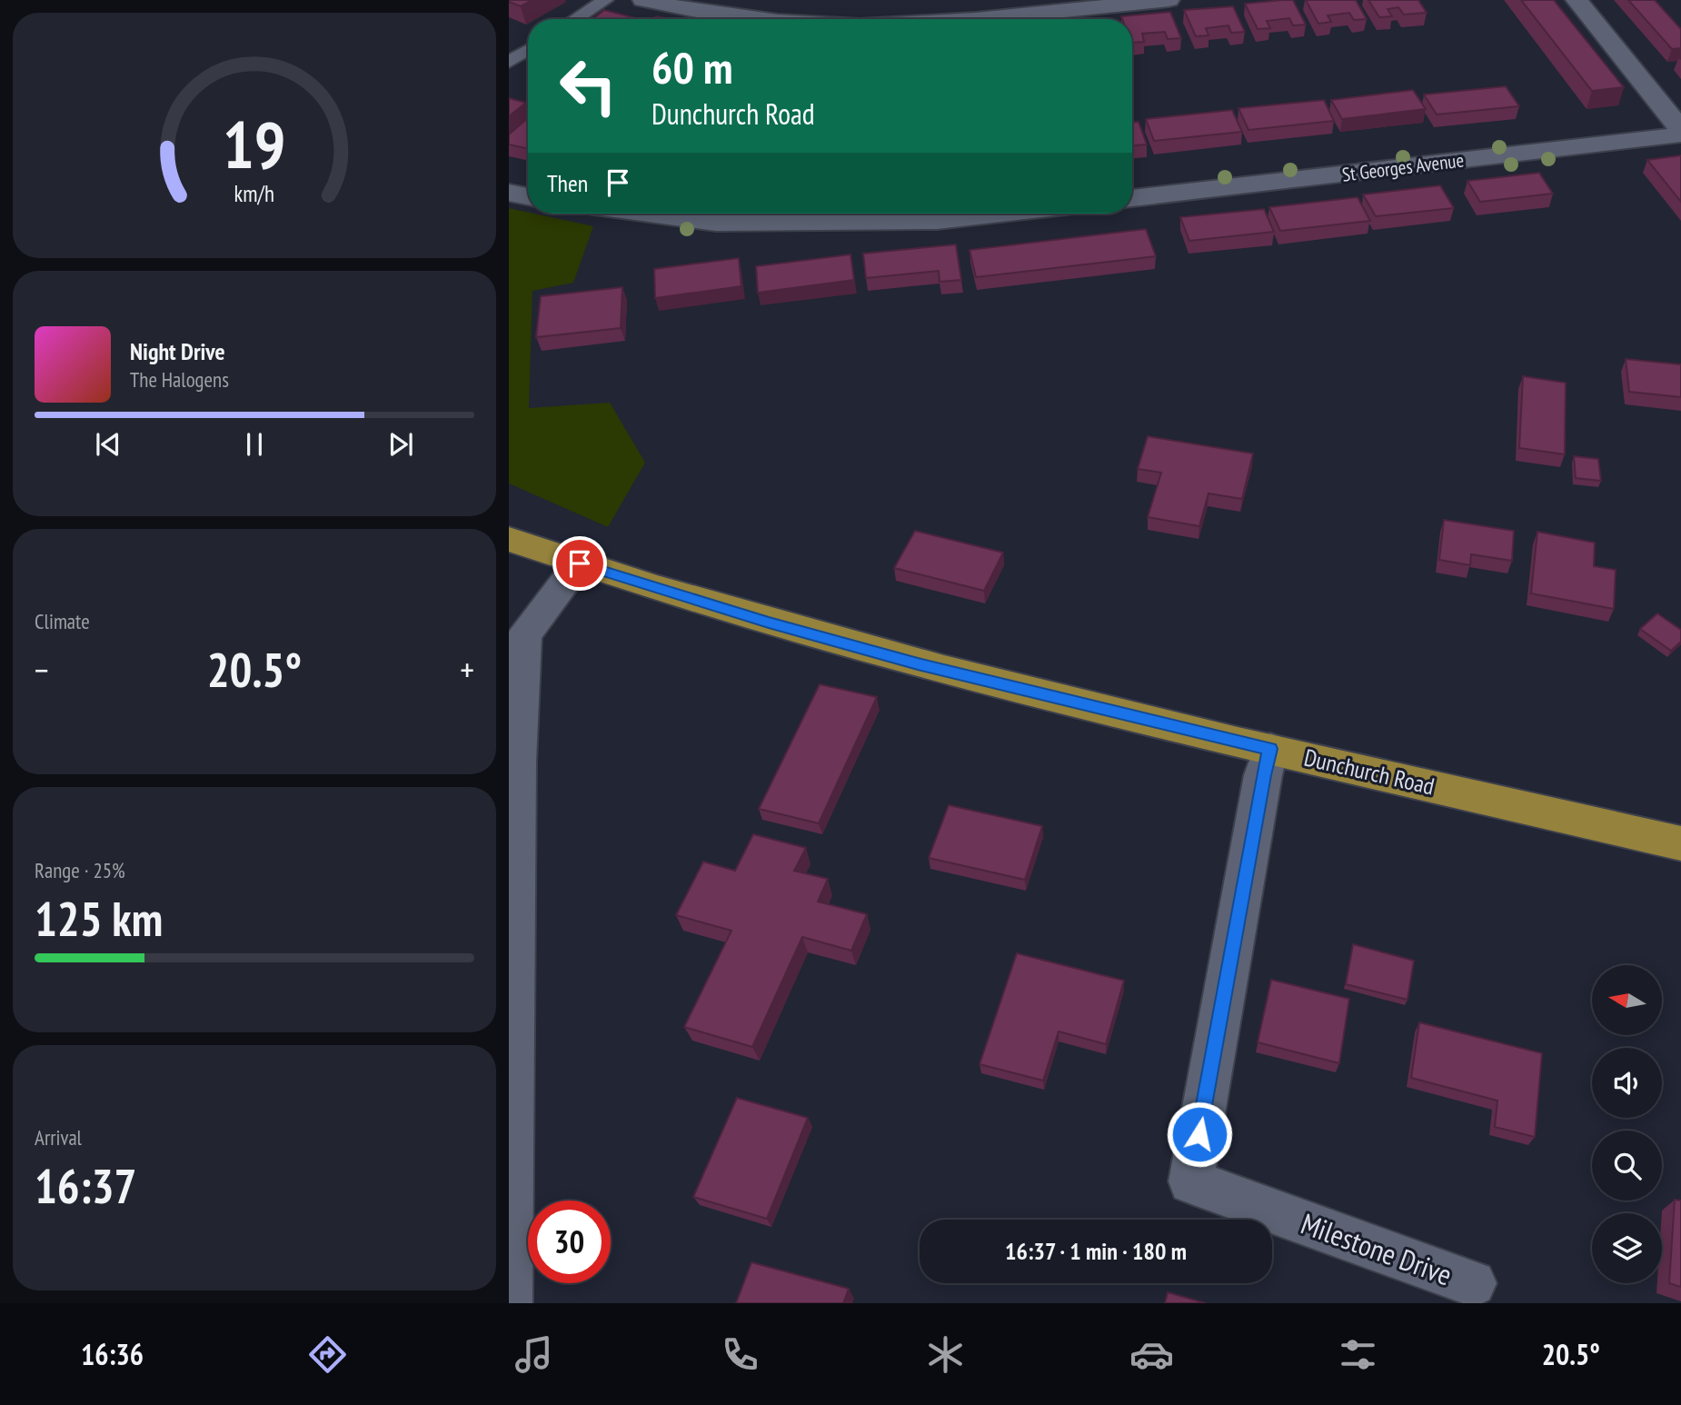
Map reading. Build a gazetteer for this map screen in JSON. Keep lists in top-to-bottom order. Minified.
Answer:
{"streets":{"highway":["Dunchurch Road"],"street":["St Georges Avenue","Milestone Drive"]},"crossings":[["Dunchurch Road","Milestone Drive"]],"north":"left","page":{"turn":["60 m","Dunchurch Road"],"then":"Then","song":["Night Drive","The Halogens"],"tile":["Climate",["Range · 25%","125 km"],["Arrival","16:37"]],"heat":["−","20.5°","+"],"limit":"30","trip":"16:37 · 1 min · 180 m","tabs":["16:36","20.5°"],"gauge":["19","km/h"]}}
